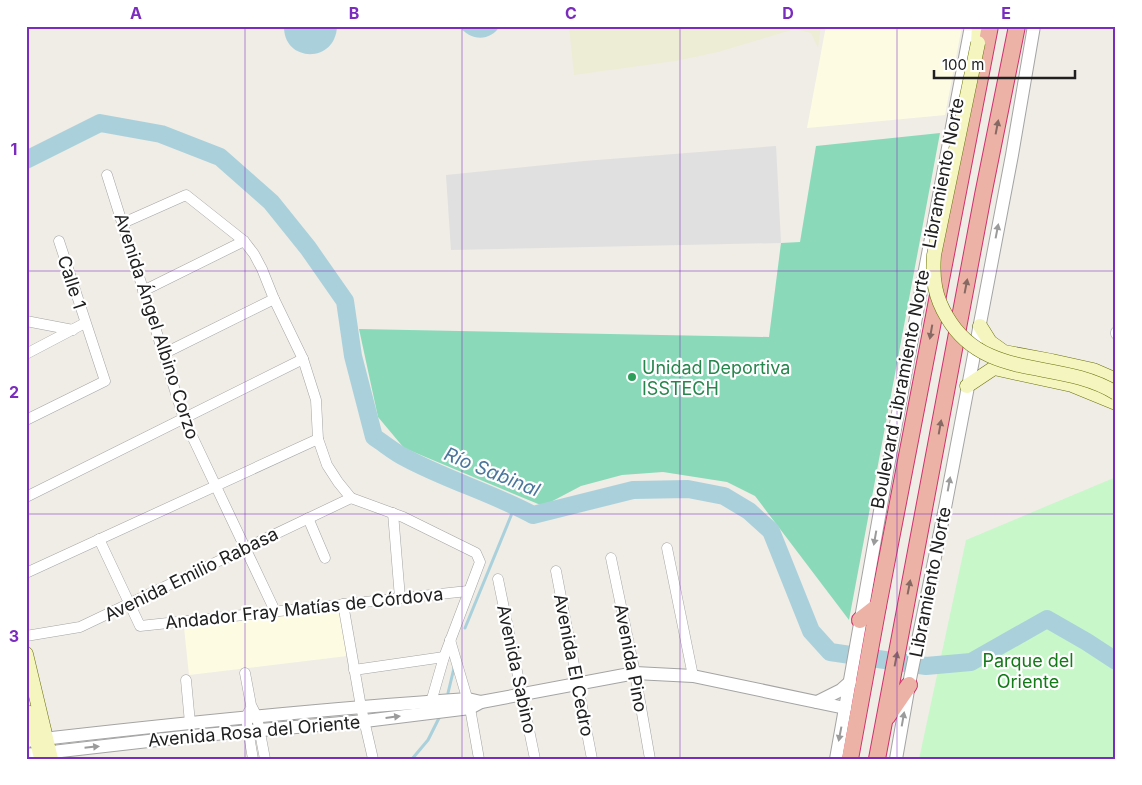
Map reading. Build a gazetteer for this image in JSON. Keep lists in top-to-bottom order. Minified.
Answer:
{"streets":{"highway":["Boulevard Libramiento Norte"],"street":["Libramiento Norte","Calle 1","Avenida Ángel Albino Corzo","Avenida Emilio Rabasa","Andador Fray Matías de Córdova","Avenida Pino","Avenida El Cedro","Avenida Sabino","Avenida Rosa del Oriente"]},"crossings":[["Libramiento Norte","Boulevard Libramiento Norte"],["Avenida Ángel Albino Corzo","Avenida Emilio Rabasa"],["Avenida Ángel Albino Corzo","Andador Fray Matías de Córdova"],["Avenida Emilio Rabasa","Andador Fray Matías de Córdova"],["Avenida Pino","Avenida Rosa del Oriente"],["Avenida El Cedro","Avenida Rosa del Oriente"],["Avenida Sabino","Avenida Rosa del Oriente"]],"water":["Río Sabinal"],"parks":["Parque del Oriente"],"places":["Unidad Deportiva ISSTECH"],"scale_bar":"100 m","grid":{"columns":["A","B","C","D","E"],"rows":["1","2","3"]}}
